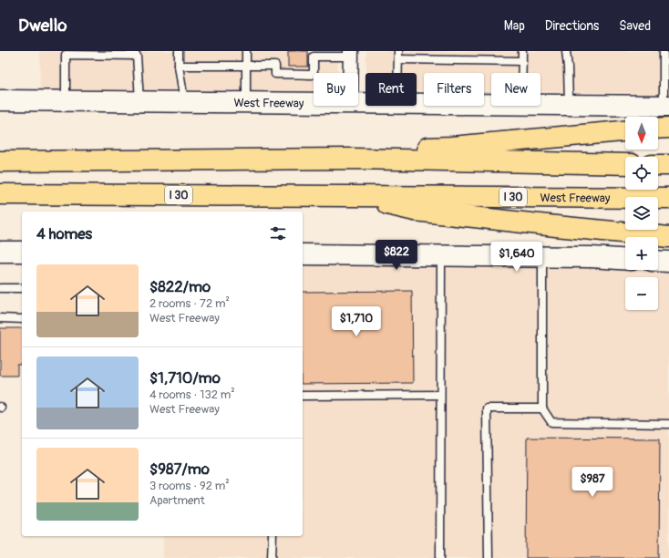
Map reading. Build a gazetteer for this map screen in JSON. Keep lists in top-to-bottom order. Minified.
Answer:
{"streets":{"highway":["West Freeway","I 30"]},"north":"bottom","page":{"header":"Dwello","nav":["Map","Directions","Saved"],"chip":["Buy","Rent","Filters","New"],"map_buttons":["+","−"],"heading":"4 homes","price":["$822","$1,640","$1,710","$987"],"list":[{"name":"$822/mo","note":"2 rooms · 72 m² · West Freeway"},{"name":"$1,710/mo","note":"4 rooms · 132 m² · West Freeway"},{"name":"$987/mo","note":"3 rooms · 92 m² · Apartment"}]}}
